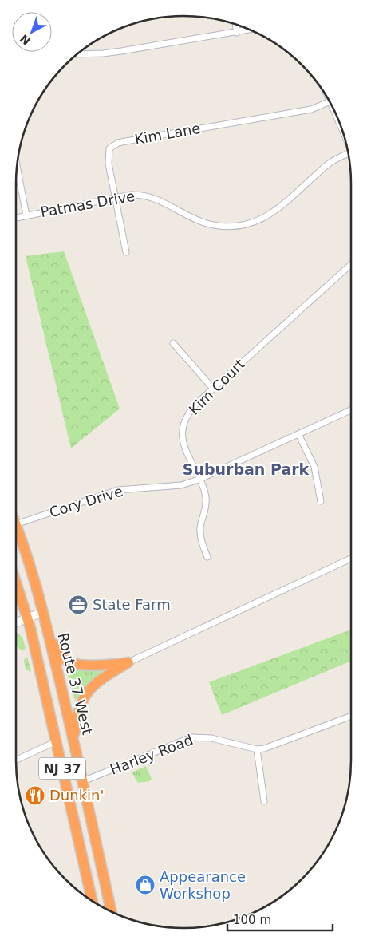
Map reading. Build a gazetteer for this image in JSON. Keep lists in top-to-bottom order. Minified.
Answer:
{"streets":{"highway":["Route 37 West","NJ 37"],"street":["Kim Lane","Patmas Drive","Kim Court","Cory Drive","Harley Road"]},"crossings":[["Kim Lane","Patmas Drive"],["Kim Court","Cory Drive"],["Cory Drive","Route 37 West"],["Route 37 West","Harley Road"]],"districts":["Suburban Park"],"places":{"office":["State Farm"],"restaurant":["Dunkin'"],"shop":["Appearance Workshop"]},"scale_bar":"100 m","north":"bottom left"}
